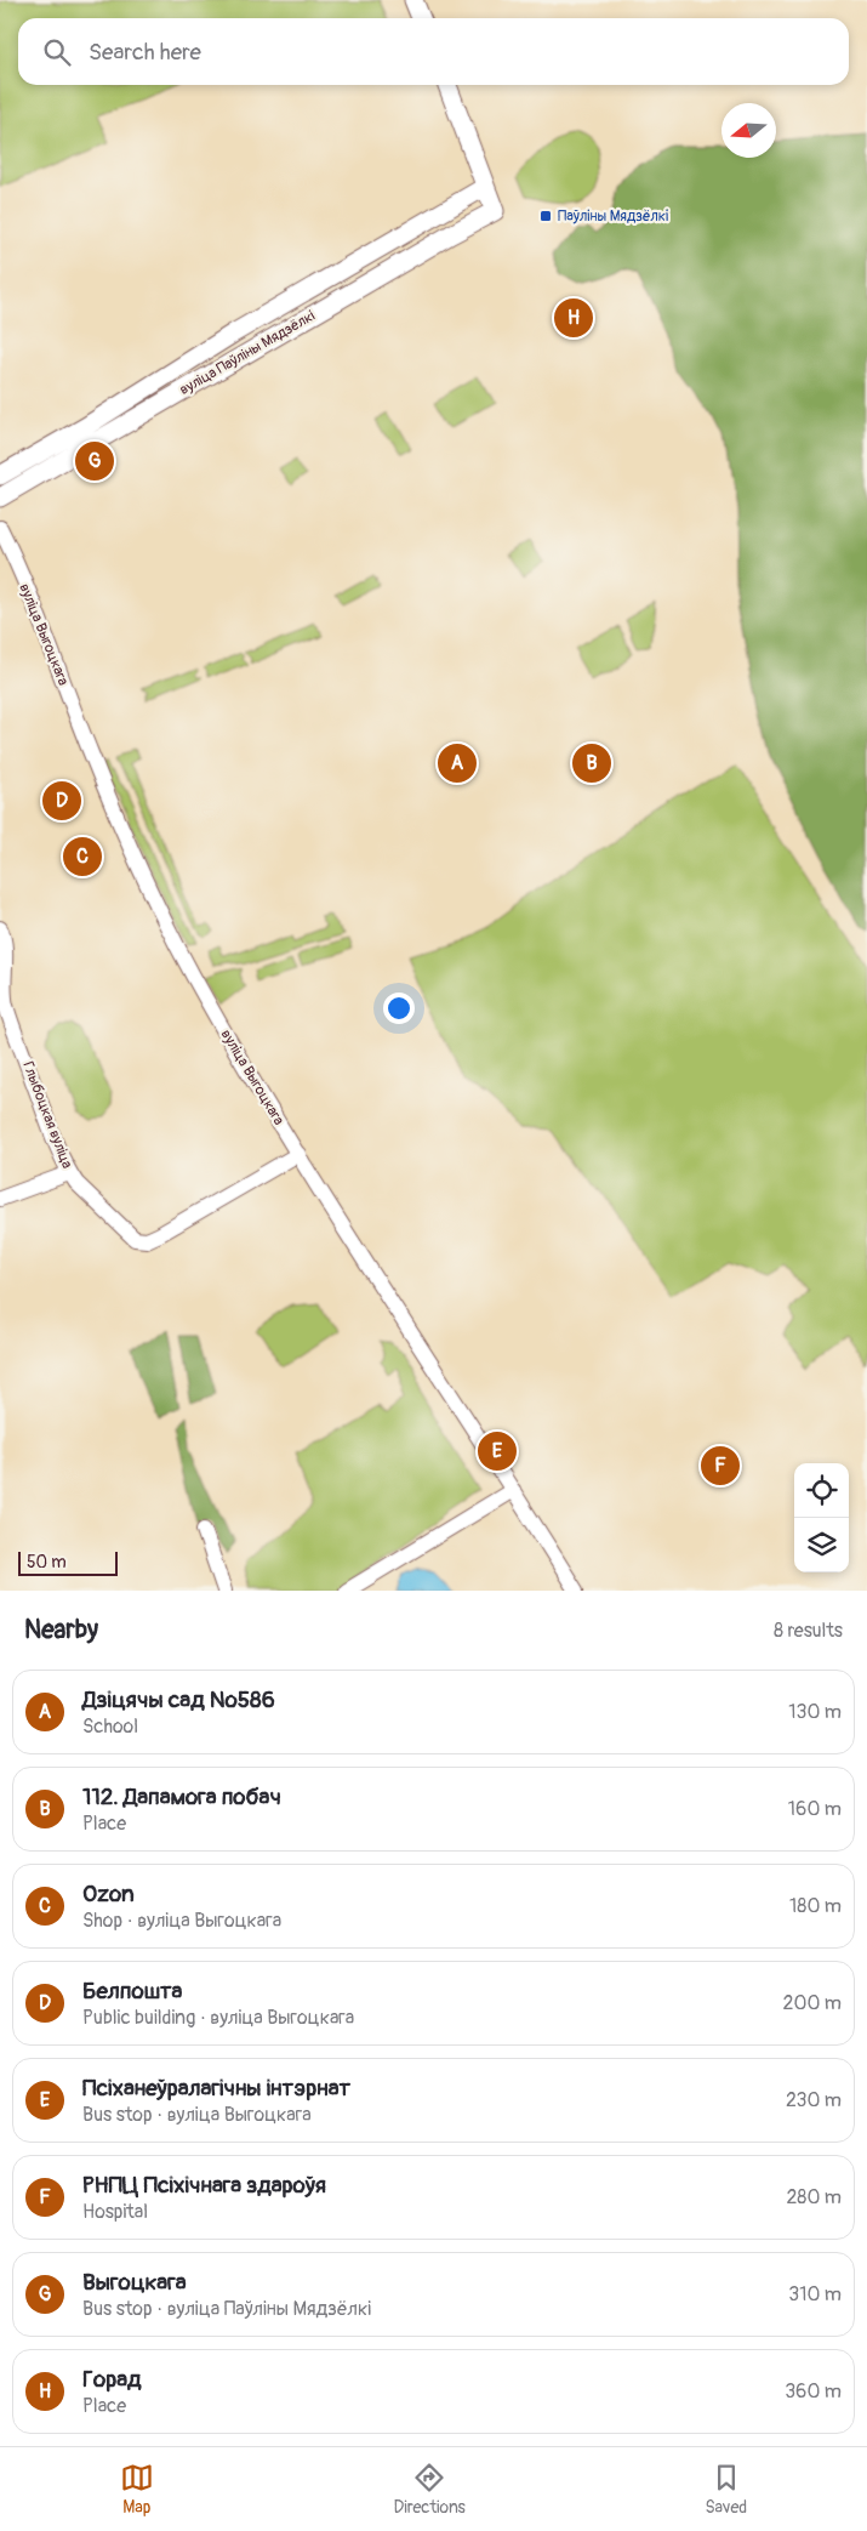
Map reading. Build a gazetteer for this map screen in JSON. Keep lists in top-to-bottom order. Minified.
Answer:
{"streets":{"street":["вуліца Паўліны Мядзёлкі","вуліца Выгоцкага","Глыбоцкая вуліца"]},"crossings":[["вуліца Выгоцкага","Глыбоцкая вуліца"]],"places":{"transit":["Паўліны Мядзёлкі"]},"scale_bar":"50 m","north":"left","page":{"search":"Search here","pins":["H","G","A","B","D","C","E","F"],"scale":"50 m","heading":["Nearby","8 results"],"list":[{"mark":"A","name":"Дзіцячы сад №586","note":"School","value":"130 m"},{"mark":"B","name":"112. Дапамога побач","note":"Place","value":"160 m"},{"mark":"C","name":"Ozon","note":"Shop · вуліца Выгоцкага","value":"180 m"},{"mark":"D","name":"Белпошта","note":"Public building · вуліца Выгоцкага","value":"200 m"},{"mark":"E","name":"Псіханеўралагічны інтэрнат","note":"Bus stop · вуліца Выгоцкага","value":"230 m"},{"mark":"F","name":"РНПЦ Псіхічнага здароўя","note":"Hospital","value":"280 m"},{"mark":"G","name":"Выгоцкага","note":"Bus stop · вуліца Паўліны Мядзёлкі","value":"310 m"},{"mark":"H","name":"Горад","note":"Place","value":"360 m"}],"nav":["Map","Directions","Saved"]}}
